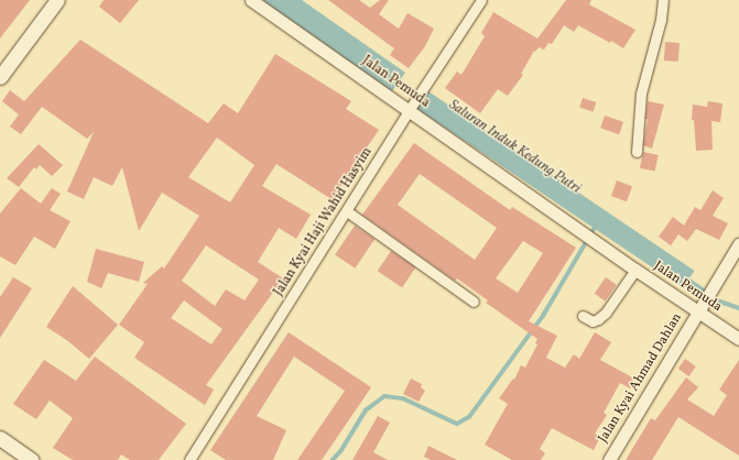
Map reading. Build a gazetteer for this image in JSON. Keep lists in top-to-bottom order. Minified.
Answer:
{"streets":{"street":["Jalan Pemuda","Jalan Kyai Haji Wahid Hasyim","Jalan Kyai Ahmad Dahlan"]},"crossings":[["Jalan Pemuda","Jalan Kyai Haji Wahid Hasyim"],["Jalan Pemuda","Jalan Kyai Ahmad Dahlan"]],"water":["Saluran Induk Kedung Putri"]}
